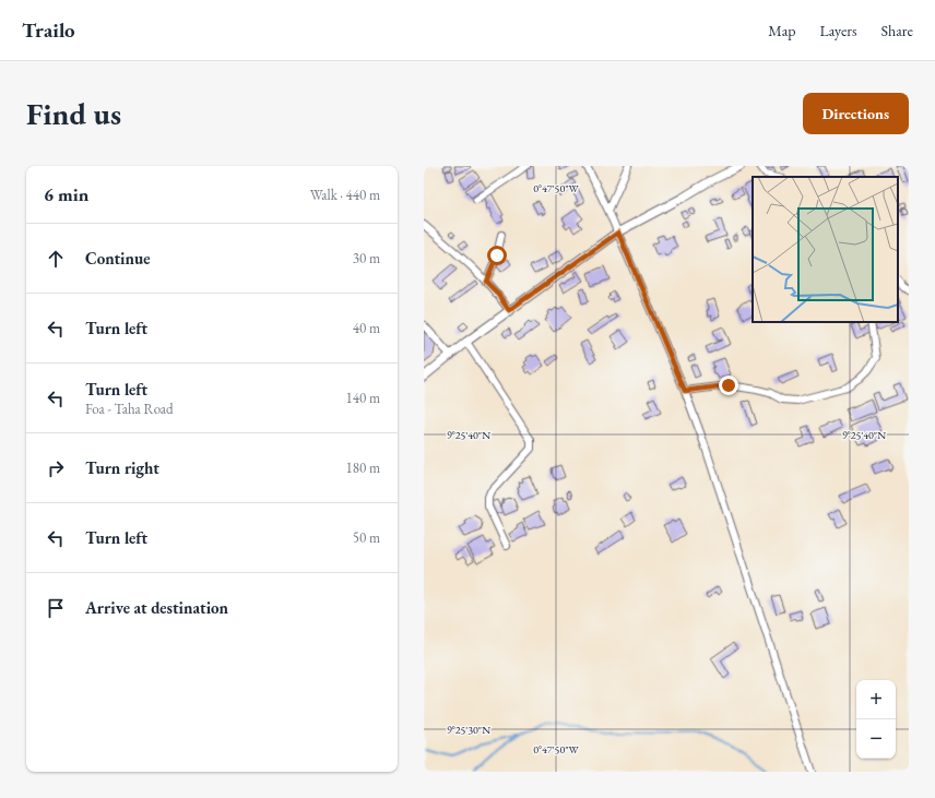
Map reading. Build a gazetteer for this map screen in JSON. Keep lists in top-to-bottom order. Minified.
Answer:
{"page":{"header":"Trailo","nav":["Map","Layers","Share"],"buttons":"Directions","title":"Find us","heading":["6 min","Walk · 440 m"],"list":[["Continue","30 m"],["Turn left","40 m"],["Turn left","Foa - Taha Road","140 m"],["Turn right","180 m"],["Turn left","50 m"],"Arrive at destination"],"map_buttons":["+","−"]},"coordinates":["0°47'50\"W","9°25'40\"N","9°25'30\"N"]}
